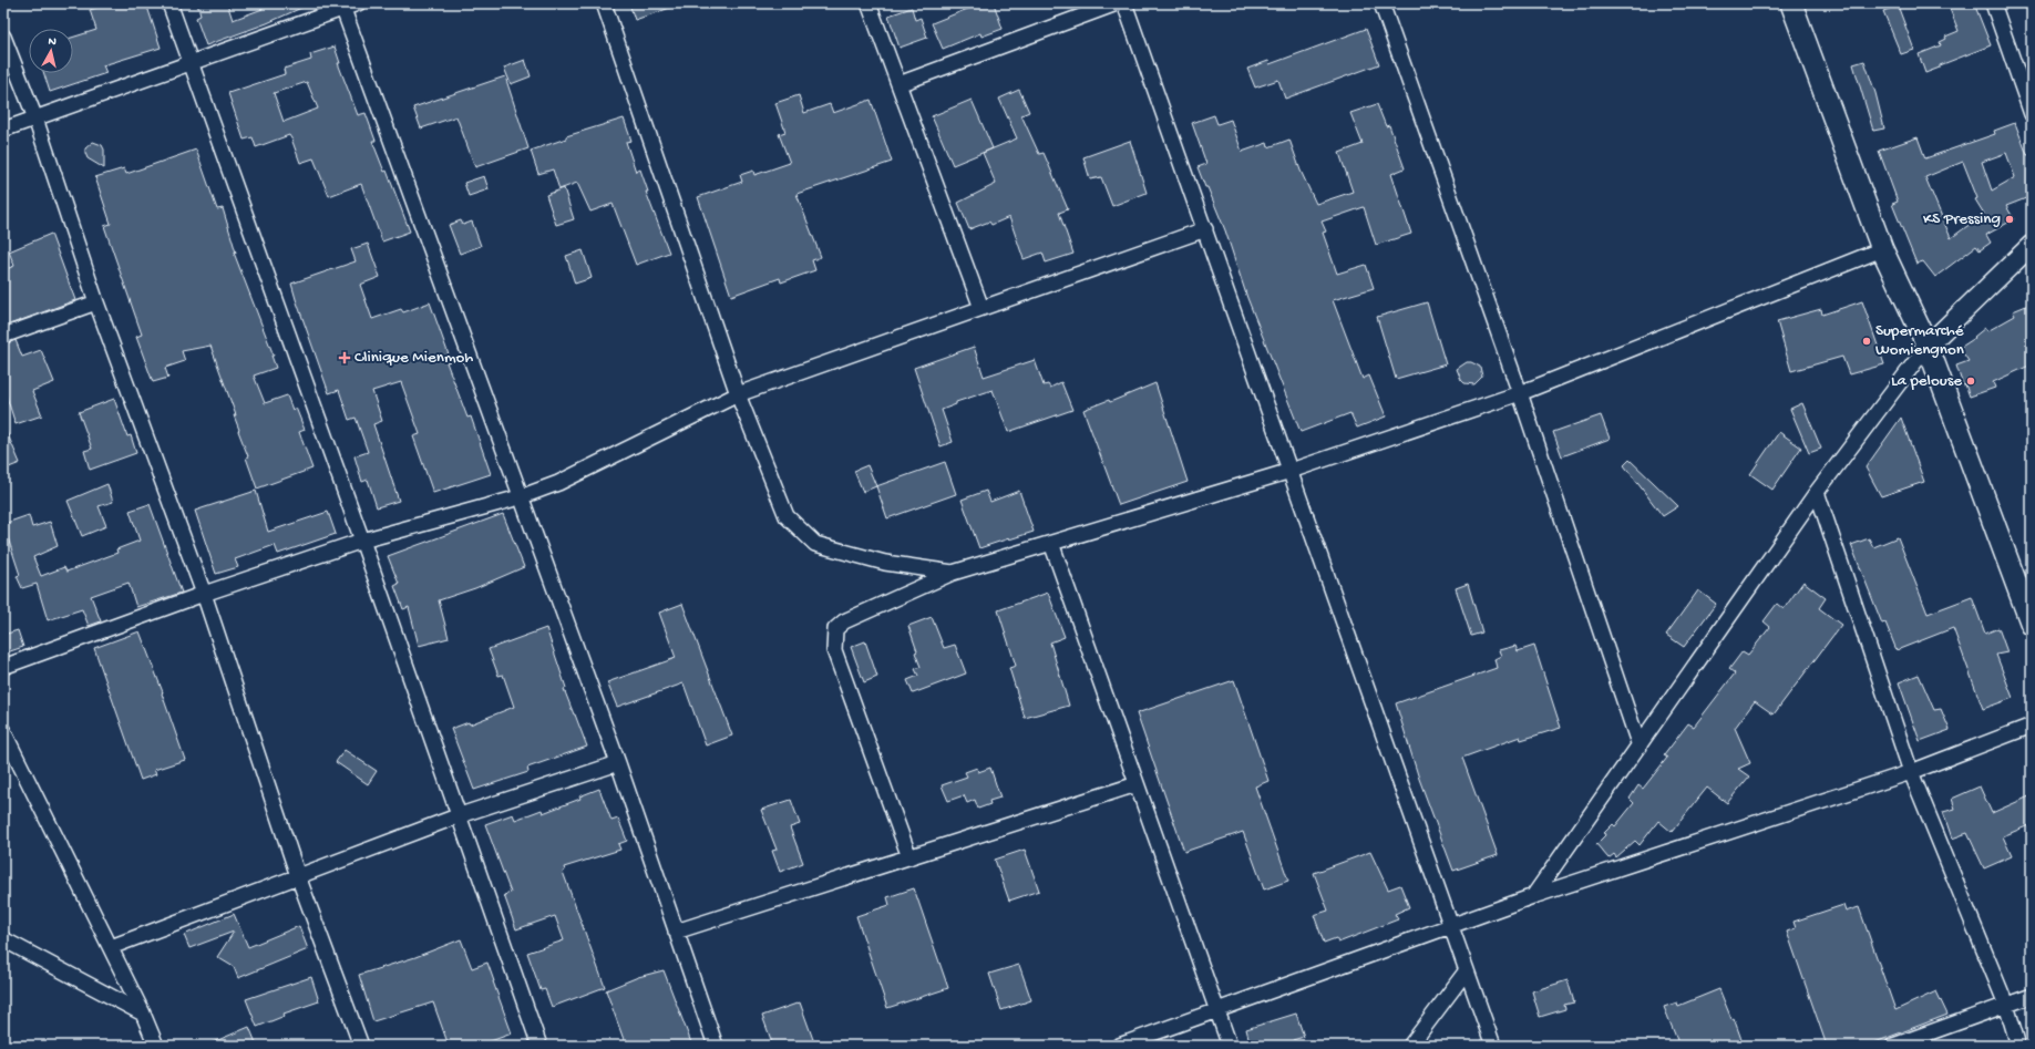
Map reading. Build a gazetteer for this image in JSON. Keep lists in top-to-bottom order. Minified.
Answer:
{"places":{"other":["KS Pressing","Supermarché Womiengnon","La pelouse"],"health":["Clinique Mienmoh"]},"north":"top"}
